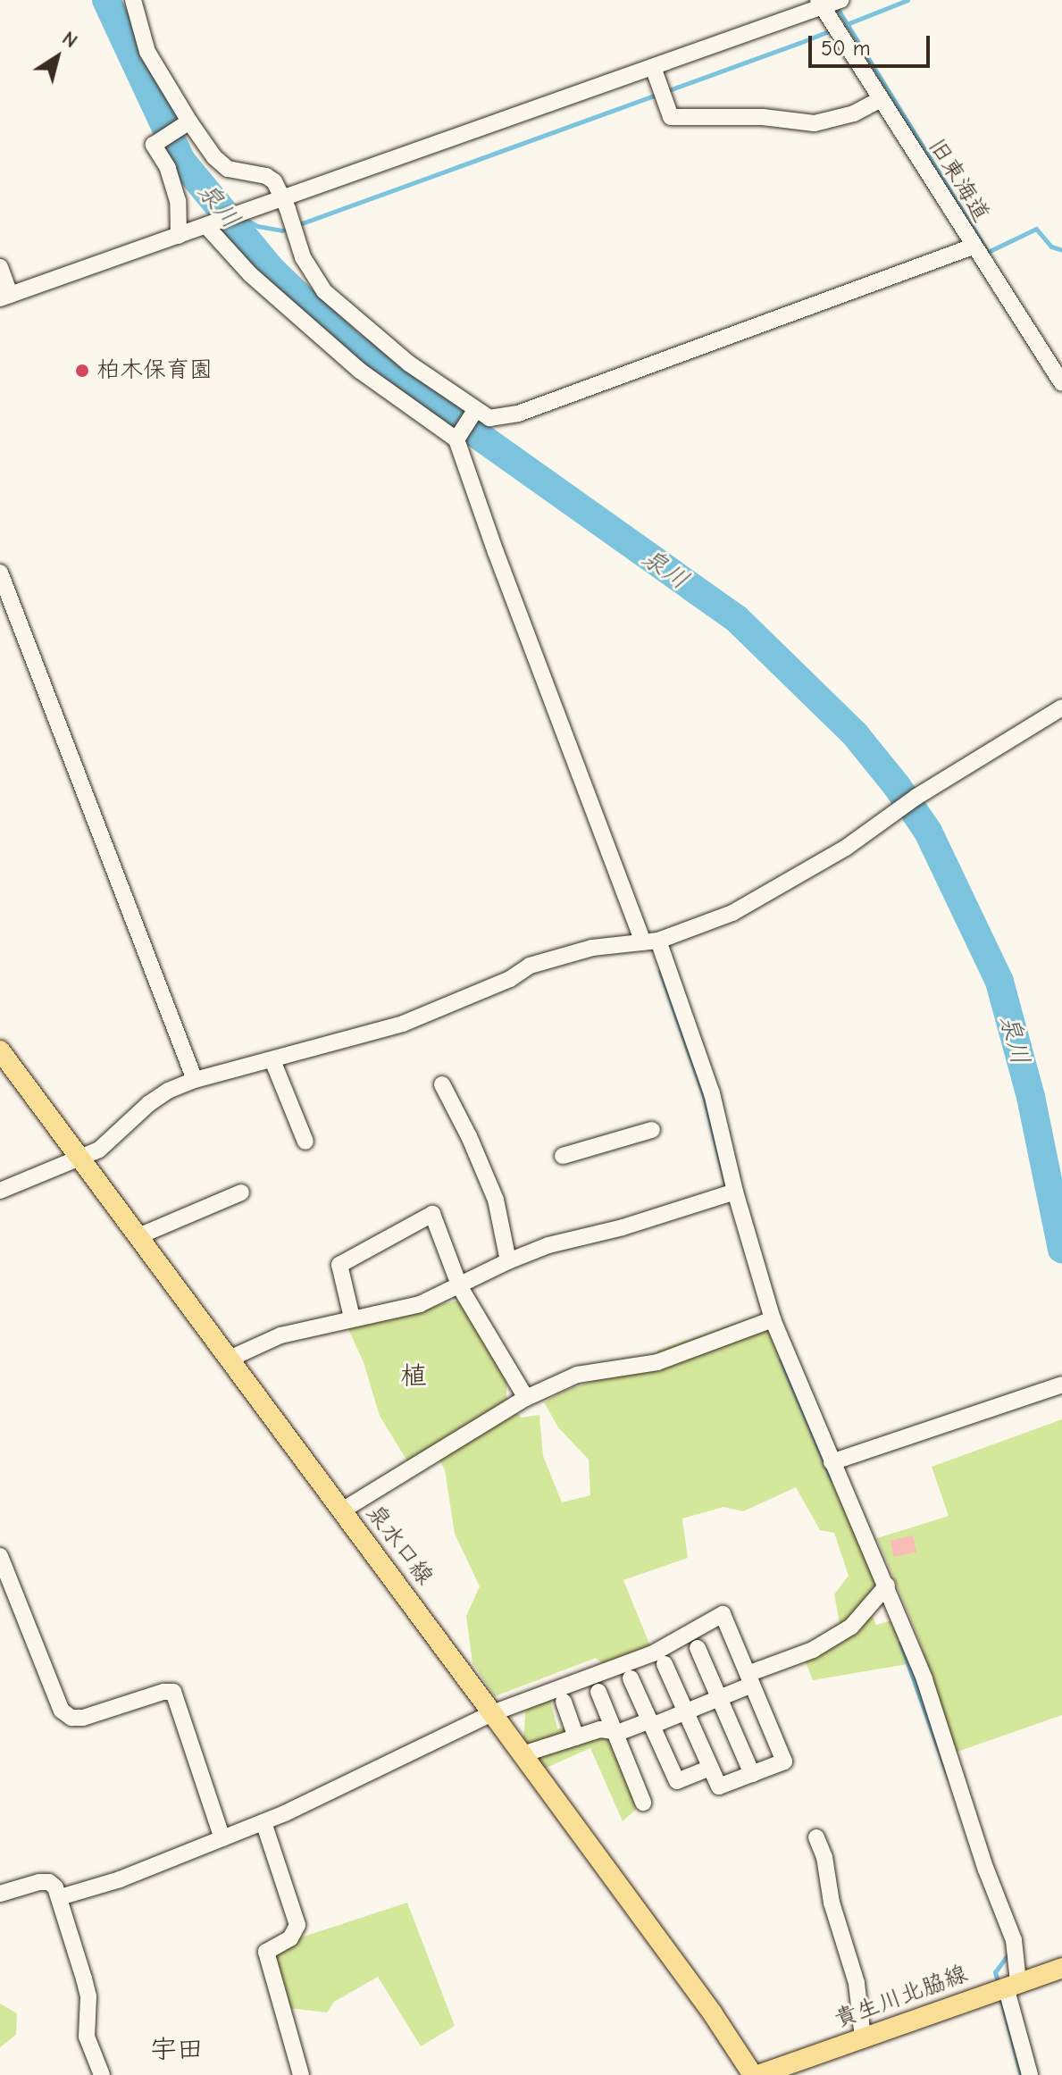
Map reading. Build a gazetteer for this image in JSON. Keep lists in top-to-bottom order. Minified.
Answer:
{"streets":{"main road":["泉水口線","貴生川北脇線"],"street":["旧東海道"]},"crossings":[["泉水口線","貴生川北脇線"]],"districts":["植","宇田"],"water":["泉川"],"places":["柏木保育園"],"scale_bar":"50 m","north":"top right"}
